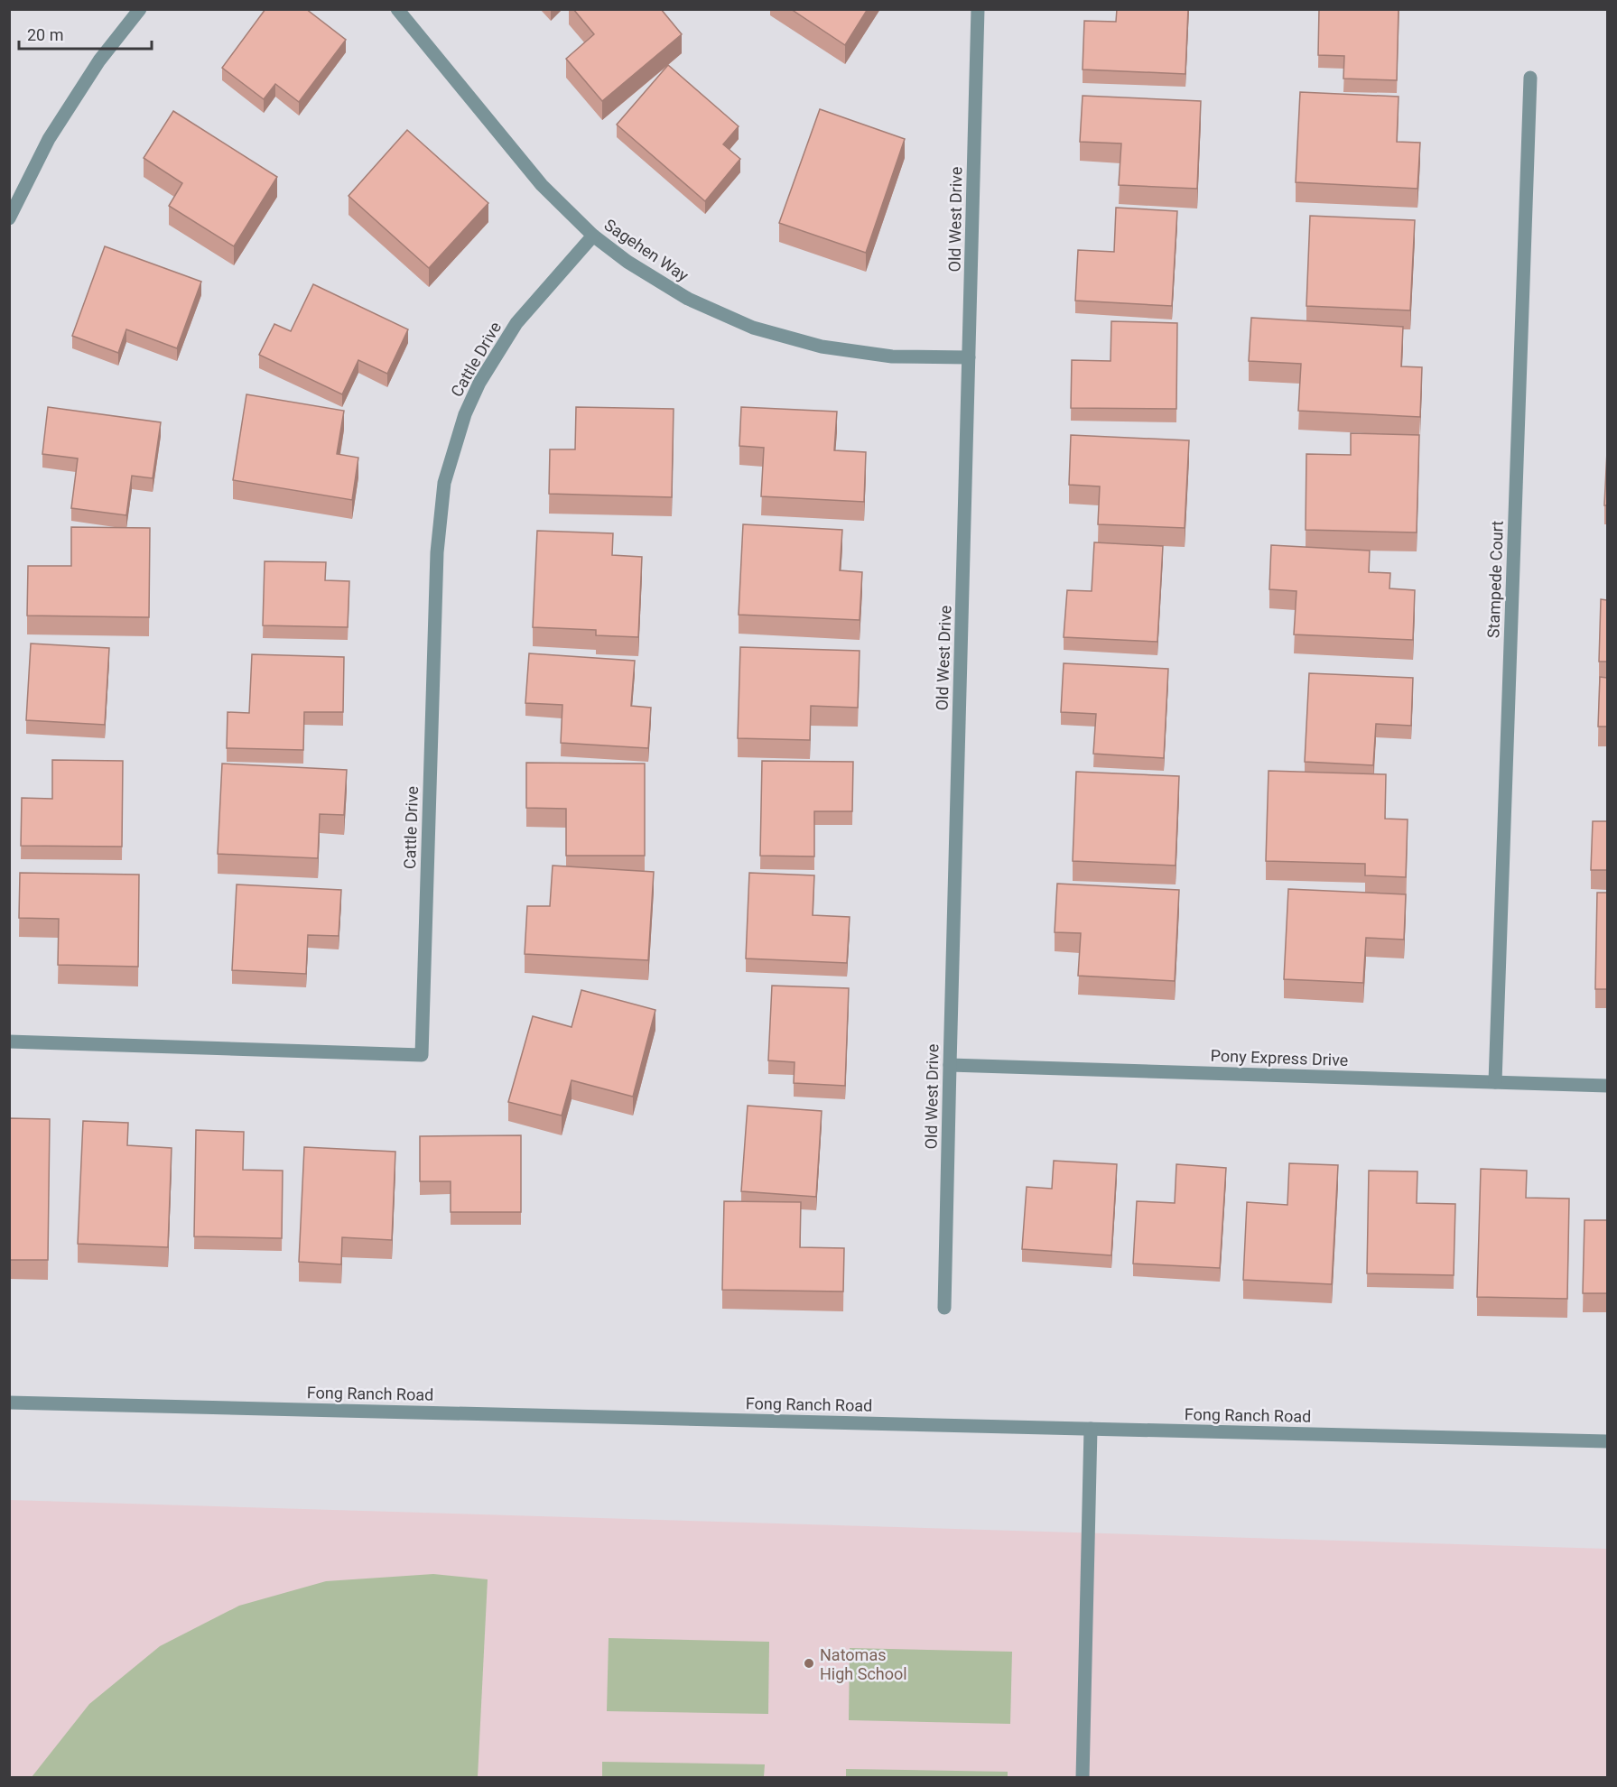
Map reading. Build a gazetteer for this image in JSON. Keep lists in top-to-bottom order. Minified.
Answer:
{"streets":{"street":["Old West Drive","Sagehen Way","Cattle Drive","Stampede Court","Pony Express Drive","Fong Ranch Road"]},"crossings":[["Old West Drive","Sagehen Way"],["Old West Drive","Pony Express Drive"],["Sagehen Way","Cattle Drive"],["Stampede Court","Pony Express Drive"]],"places":["Natomas High School"],"scale_bar":"20 m"}
